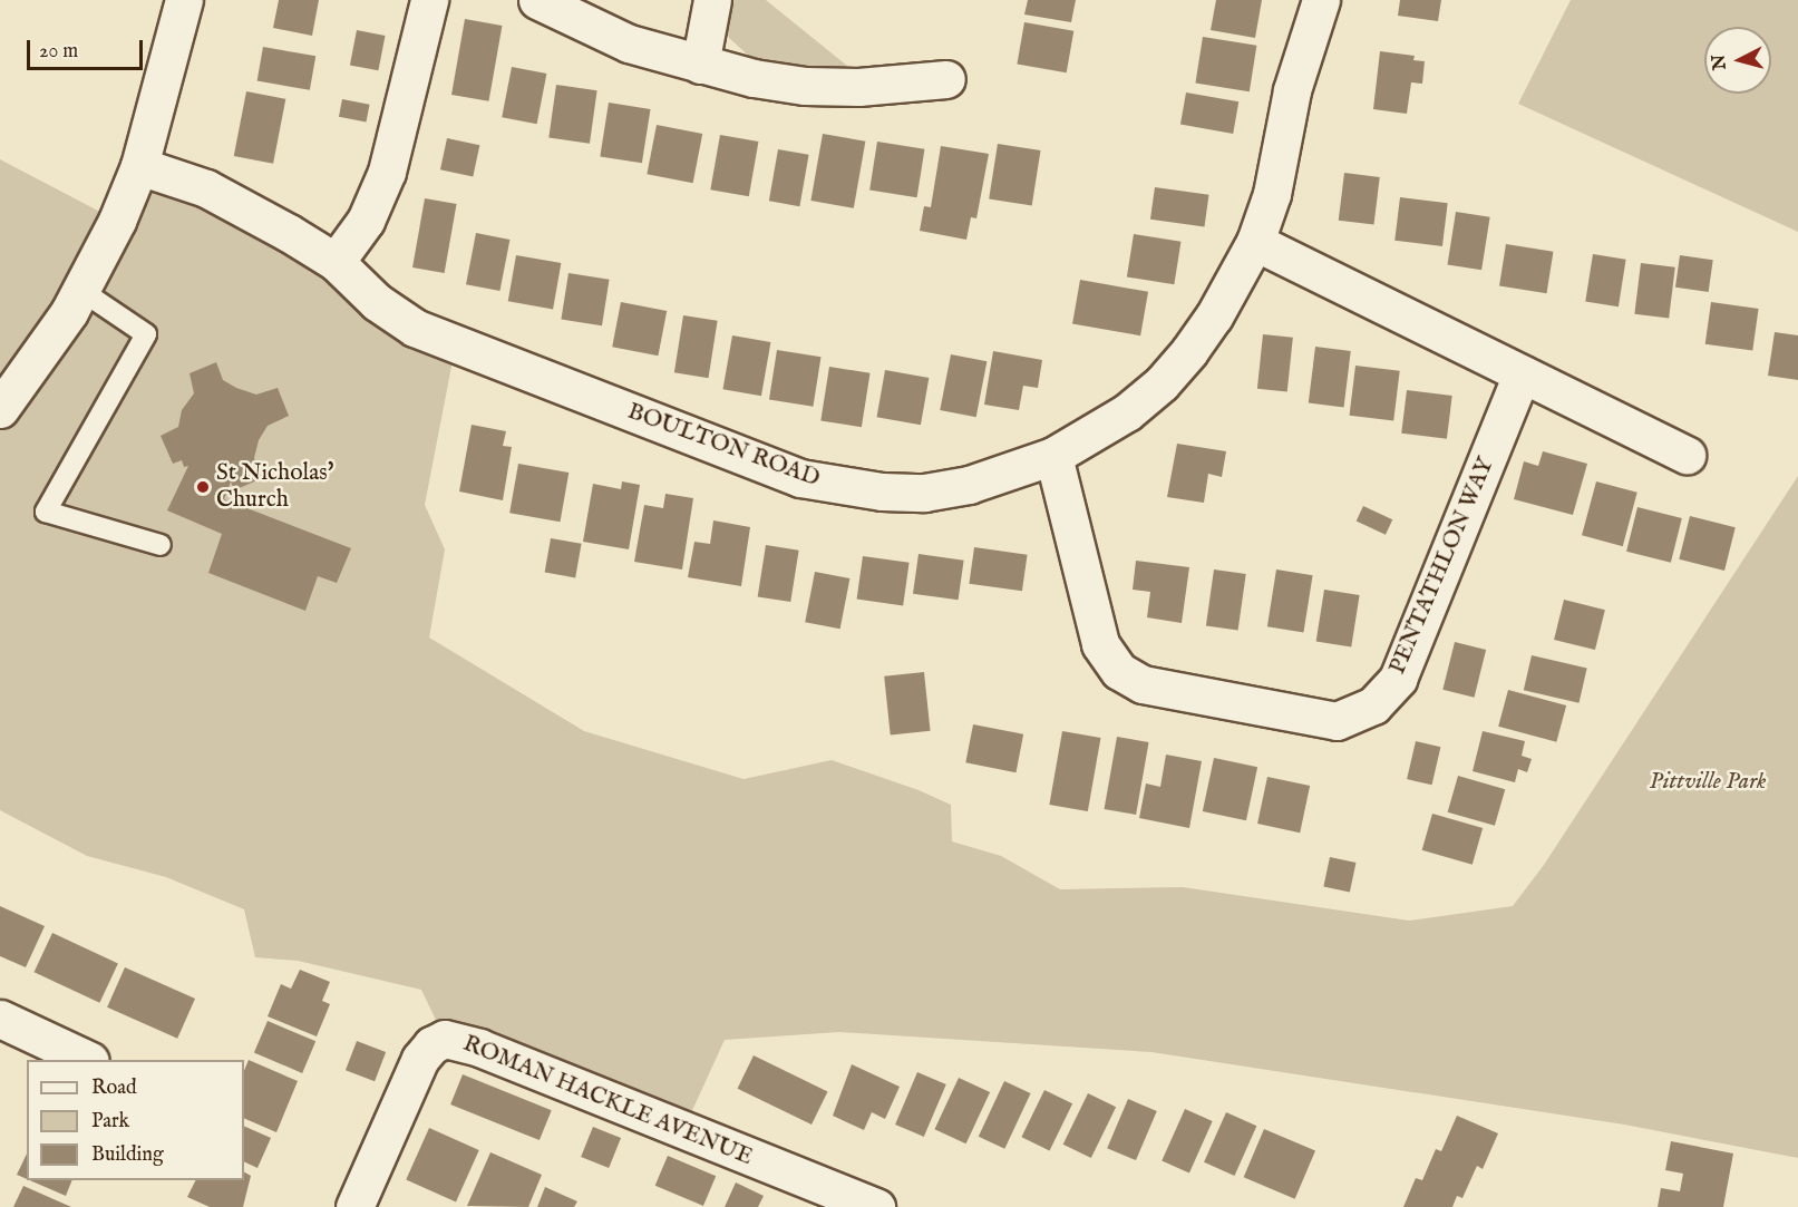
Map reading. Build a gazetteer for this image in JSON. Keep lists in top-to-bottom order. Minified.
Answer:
{"streets":{"street":["BOULTON ROAD","PENTATHLON WAY","ROMAN HACKLE AVENUE"]},"crossings":[["BOULTON ROAD","PENTATHLON WAY"]],"parks":["Pittville Park"],"places":["St Nicholas' Church"],"legend":["Road","Park","Building"],"scale_bar":"20 m","north":"left"}
